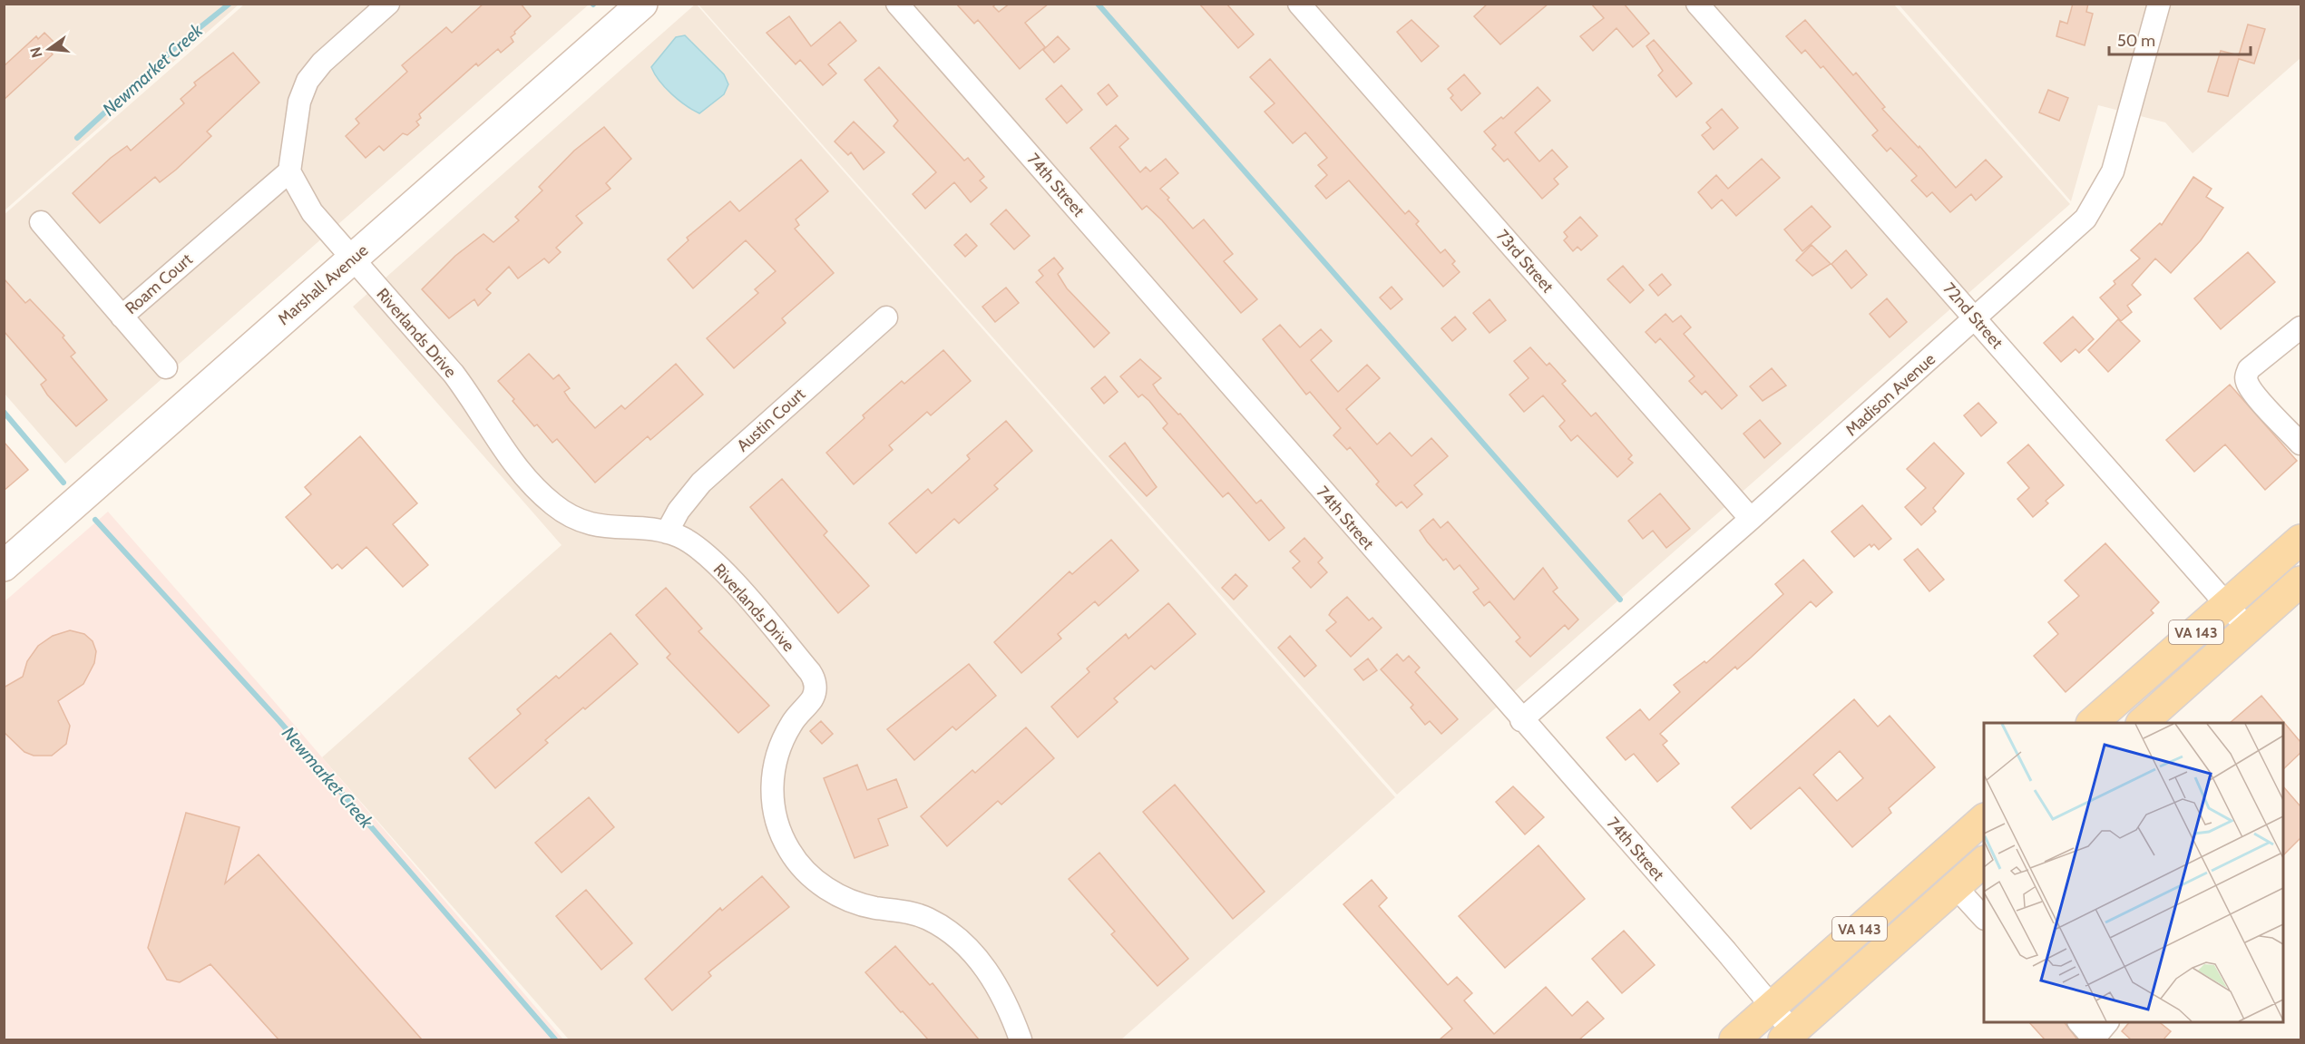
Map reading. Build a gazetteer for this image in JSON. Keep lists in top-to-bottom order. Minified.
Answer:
{"streets":{"main road":["VA 143"],"street":["74th Street","73rd Street","Roam Court","Marshall Avenue","72nd Street","Riverlands Drive","Madison Avenue","Austin Court"]},"crossings":[["74th Street","Madison Avenue"],["74th Street","VA 143"],["73rd Street","Madison Avenue"],["Marshall Avenue","Riverlands Drive"],["72nd Street","Madison Avenue"],["72nd Street","VA 143"],["Riverlands Drive","Austin Court"]],"water":["Newmarket Creek"],"scale_bar":"50 m","north":"left"}
